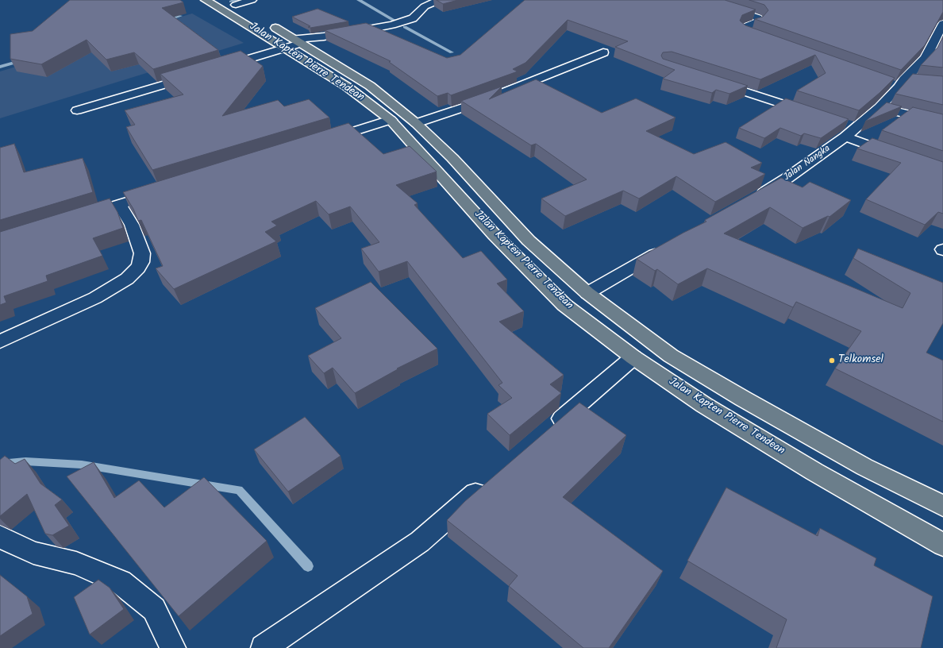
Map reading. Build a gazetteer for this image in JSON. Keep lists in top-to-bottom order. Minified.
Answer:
{"streets":{"main road":["Jalan Kapten Pierre Tendean"],"street":["Jalan Nangka"]},"places":["Telkomsel"]}
